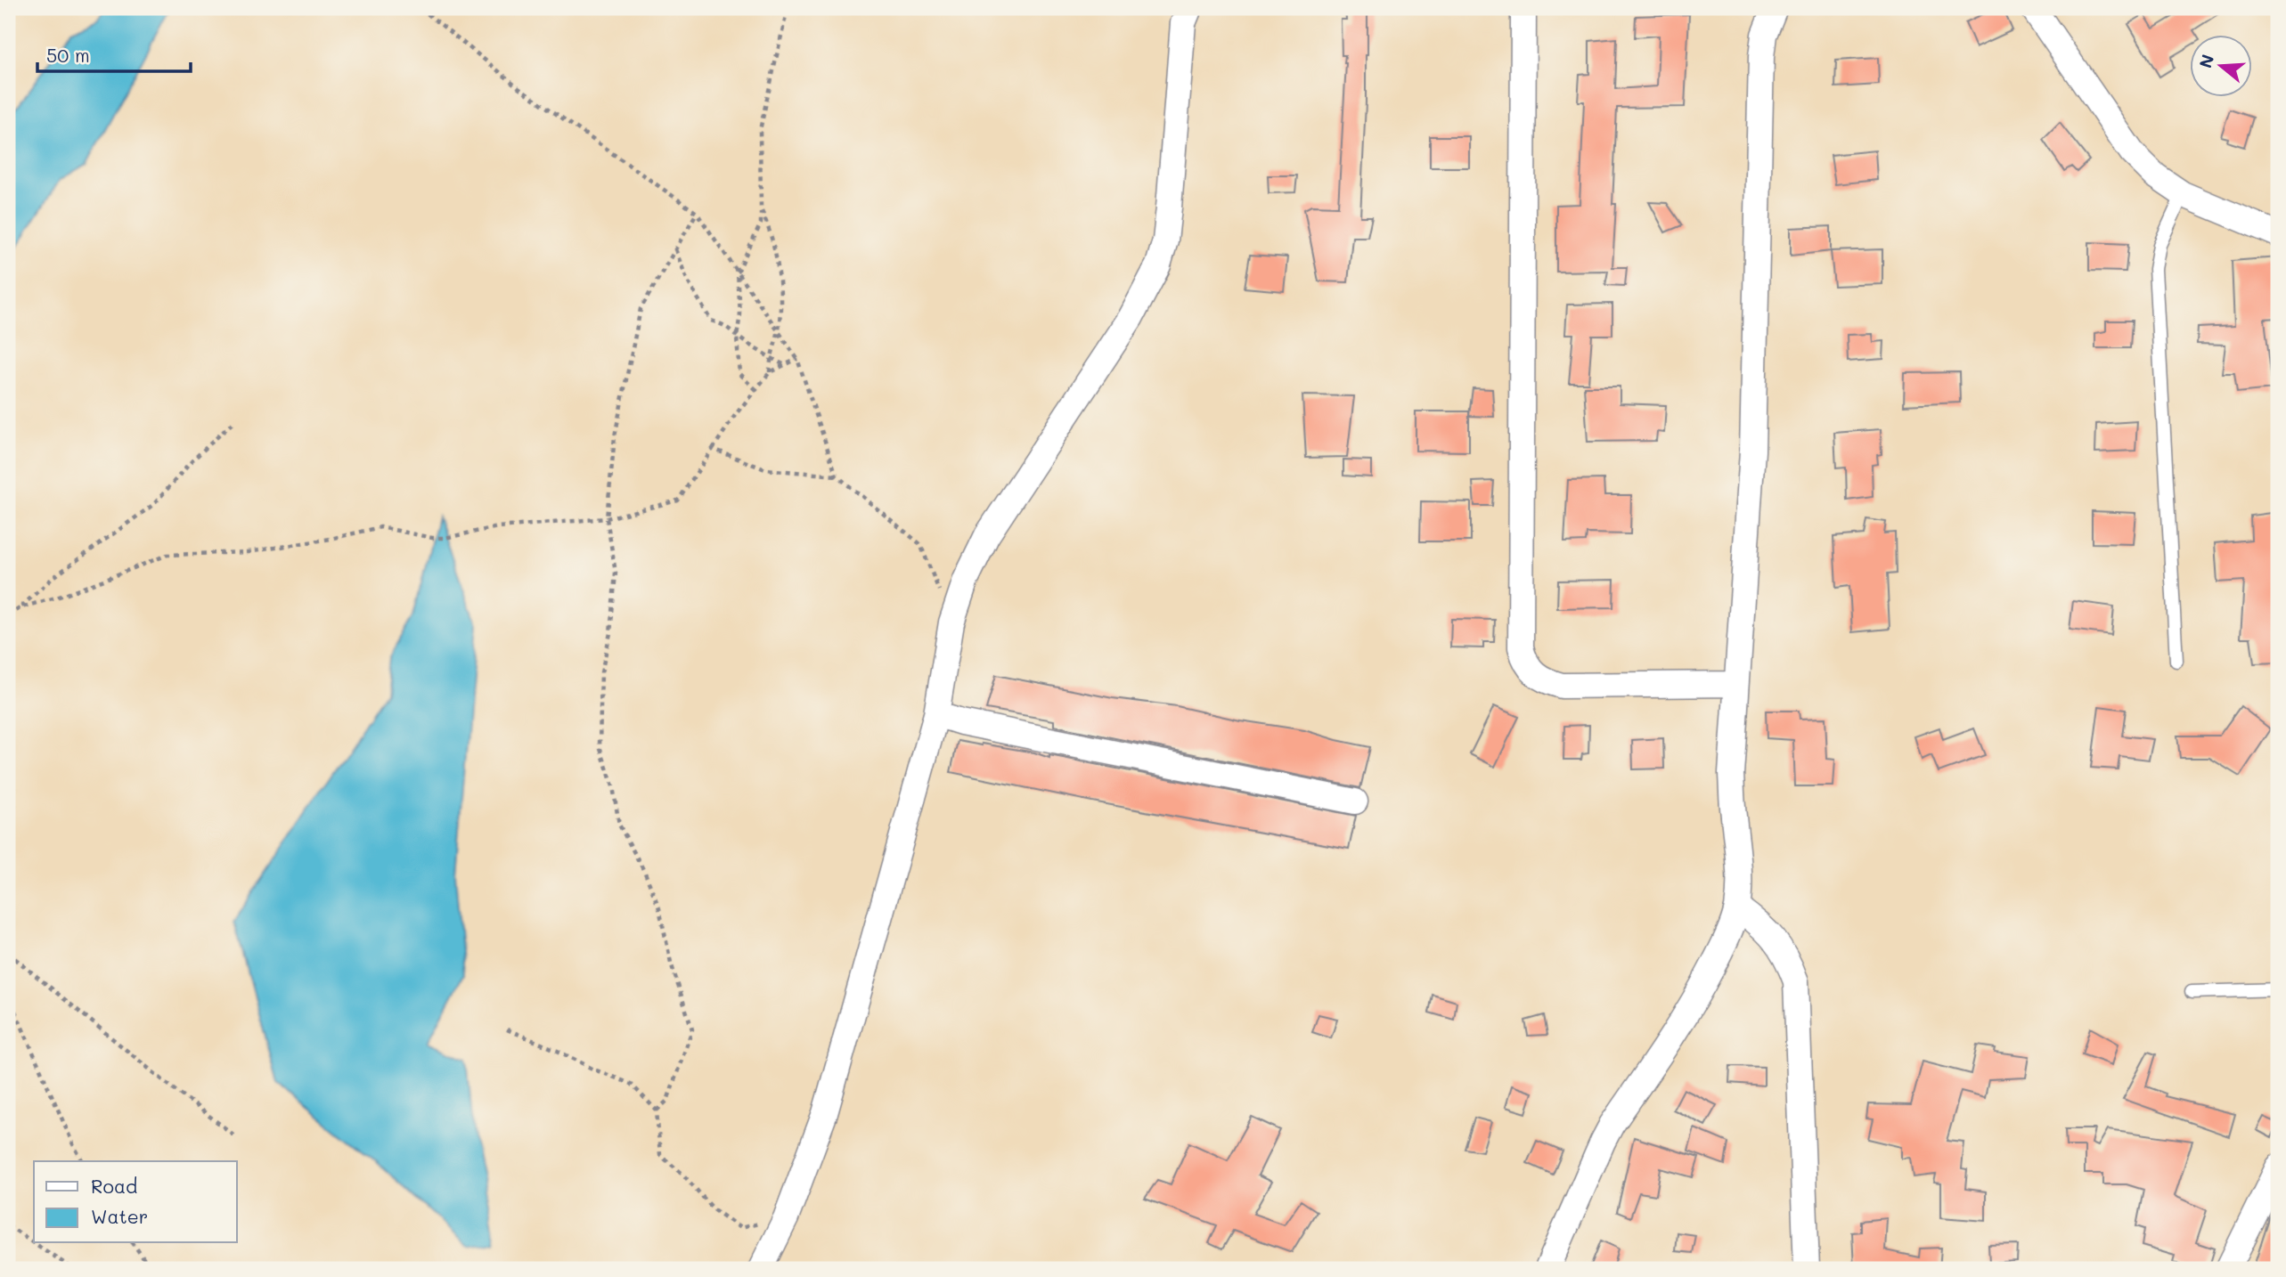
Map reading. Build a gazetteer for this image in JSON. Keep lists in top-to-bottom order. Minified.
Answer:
{"legend":["Road","Water"],"scale_bar":"50 m","north":"left"}
